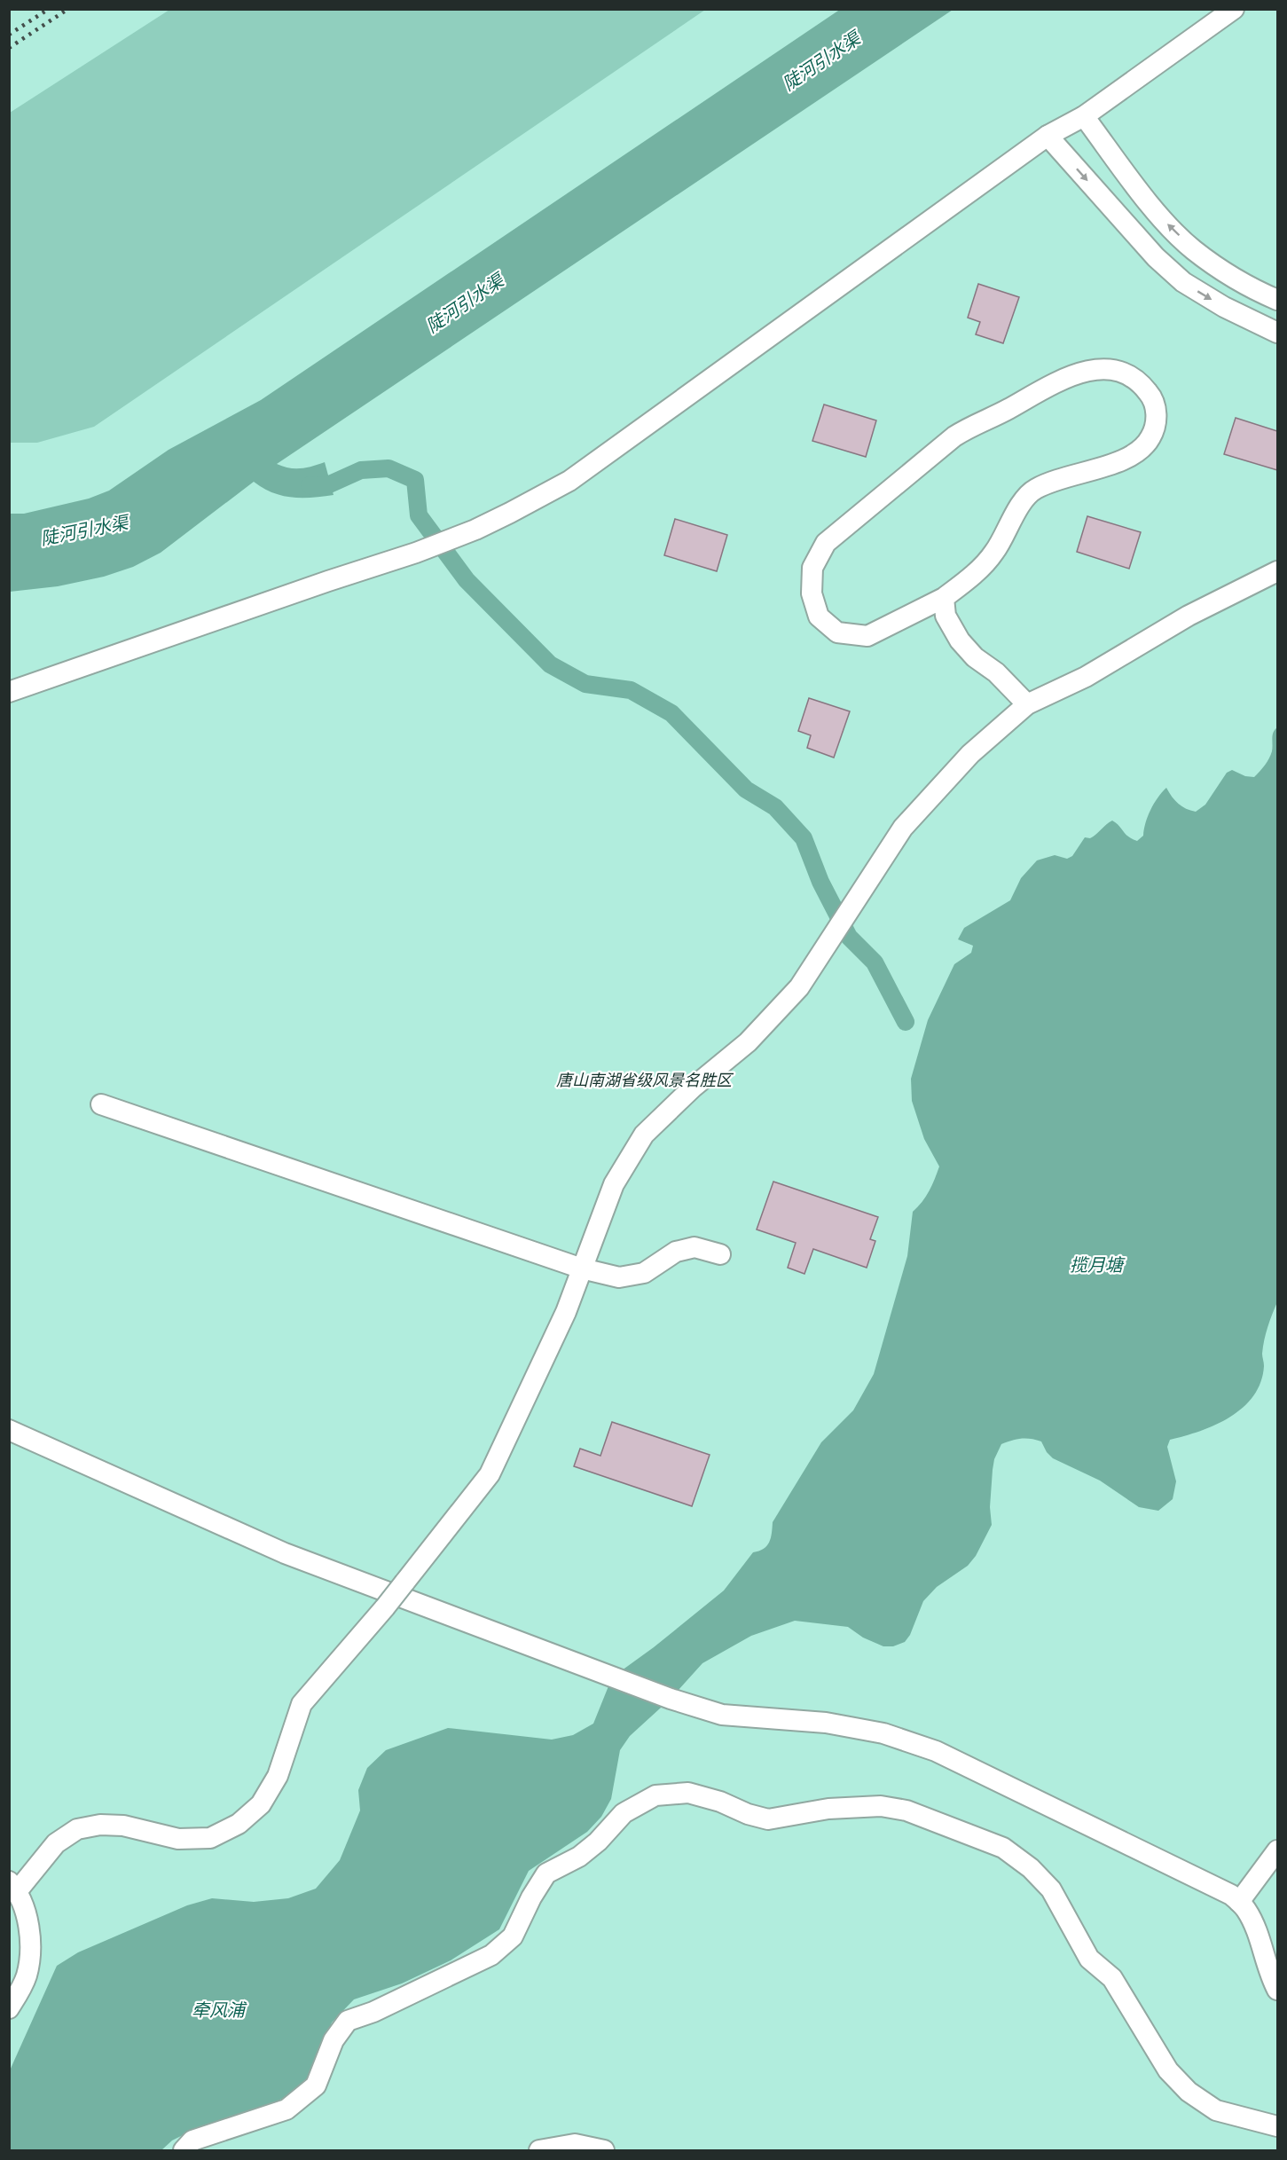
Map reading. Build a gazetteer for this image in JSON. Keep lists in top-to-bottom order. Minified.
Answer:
{"water":["陡河引水渠","揽月塘","牵风浦"],"parks":["唐山南湖省级风景名胜区"]}
